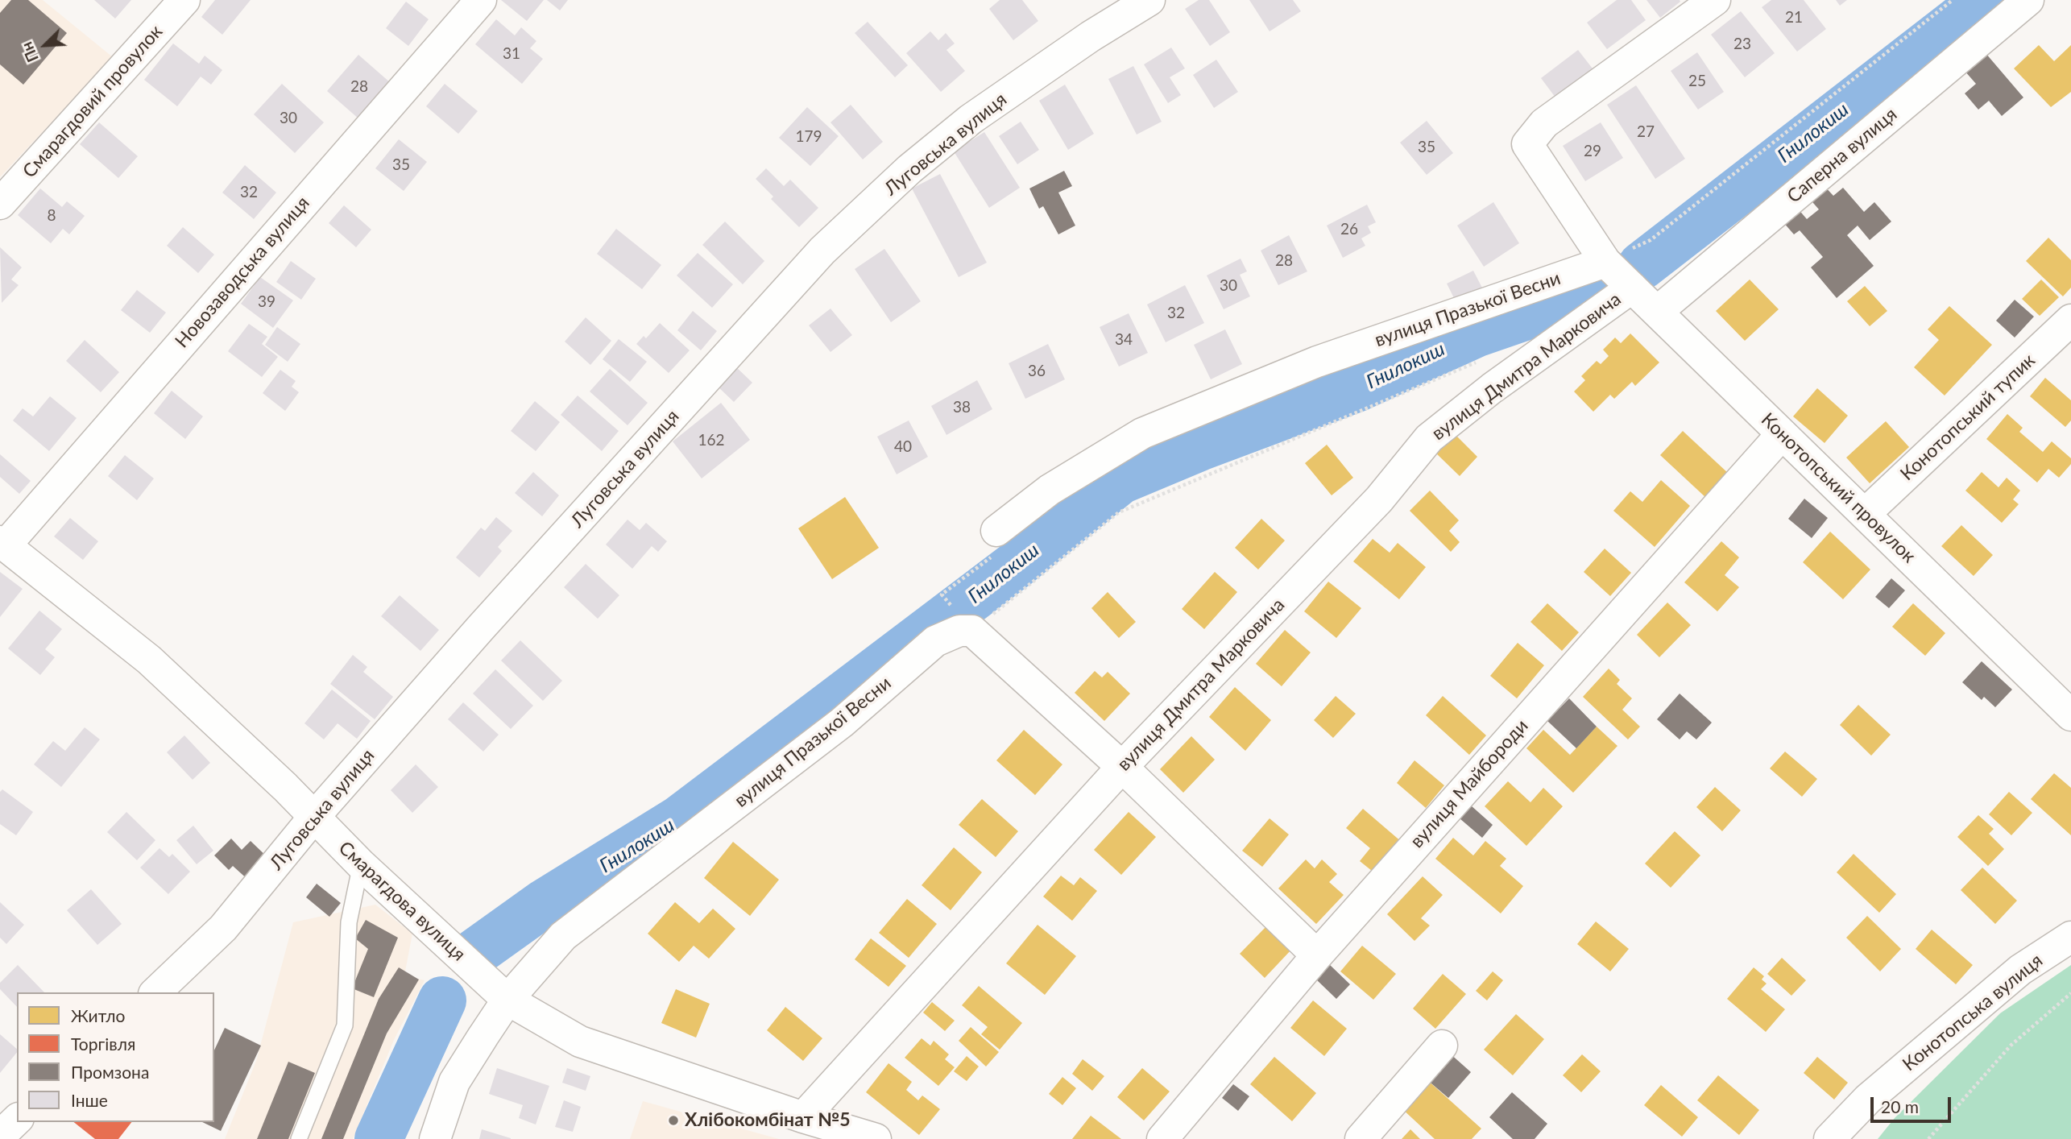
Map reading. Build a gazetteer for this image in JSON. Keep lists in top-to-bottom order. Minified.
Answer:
{"streets":{"street":["Смарагдовий провулок","Луговська вулиця","Саперна вулиця","Новозаводська вулиця","вулиця Празької Весни","вулиця Дмитра Марковича","Конотопський тупик","Конотопський провулок","вулиця Майбороди","Смарагдова вулиця","Конотопська вулиця"]},"crossings":[["Луговська вулиця","Смарагдова вулиця"],["Саперна вулиця","Конотопський провулок"],["Новозаводська вулиця","Смарагдова вулиця"],["вулиця Празької Весни","Конотопський провулок"],["вулиця Празької Весни","Смарагдова вулиця"],["вулиця Дмитра Марковича","Конотопський провулок"],["вулиця Дмитра Марковича","Смарагдова вулиця"],["Конотопський тупик","Конотопський провулок"],["Конотопський провулок","вулиця Майбороди"]],"water":["Гнилокиш"],"places":["Хлібокомбінат №5"],"house_numbers":["21","23","31","25","28","30","27","179","35","29","35","32","8","26","28","30","39","32","34","36","38","162","40"],"legend":["Житло","Торгівля","Промзона","Інше"],"scale_bar":"20 m","north":"bottom left"}
